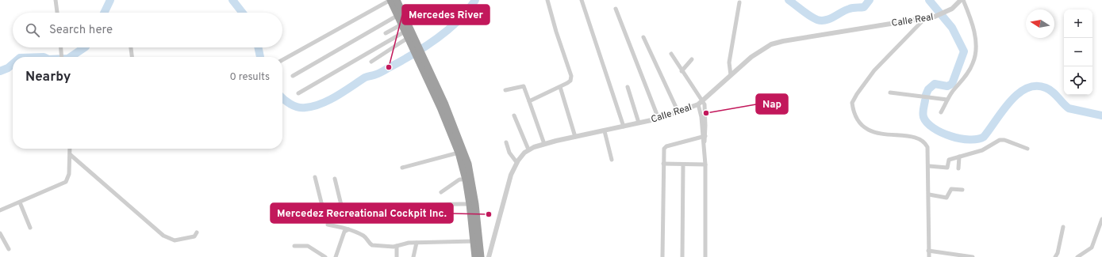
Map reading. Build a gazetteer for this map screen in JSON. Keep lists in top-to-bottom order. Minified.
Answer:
{"streets":{"street":["Calle Real"]},"places":["Mercedes River","Nap","Mercedez Recreational Cockpit Inc."],"north":"left","page":{"map_buttons":["+","−"],"search":"Search here","heading":["Nearby","0 results"]}}
